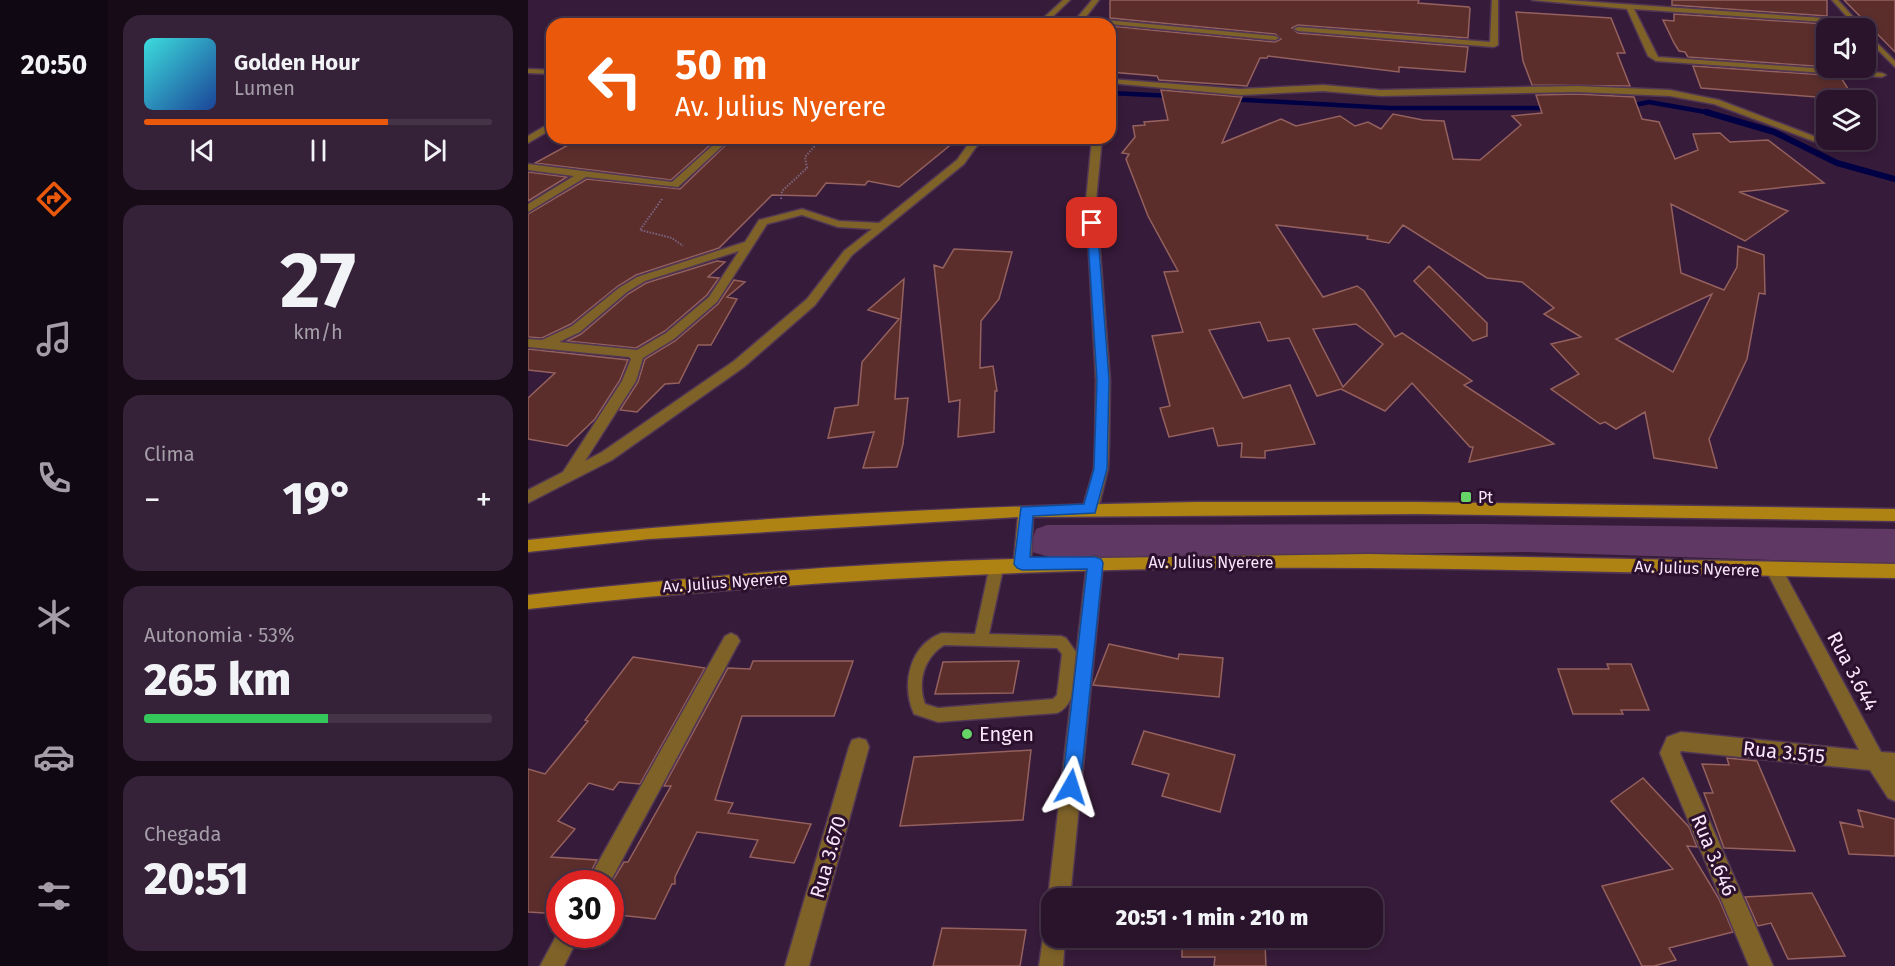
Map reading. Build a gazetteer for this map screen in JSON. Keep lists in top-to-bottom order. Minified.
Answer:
{"streets":{"main road":["Av. Julius Nyerere"],"street":["Rua 3.644","Rua 3.515","Rua 3.646","Rua 3.670"]},"crossings":[["Av. Julius Nyerere","Rua 3.644"],["Rua 3.644","Rua 3.515"],["Rua 3.515","Rua 3.646"]],"places":{"transit":["Pt"],"other":["Engen"]},"page":{"tabs":"20:50","turn":["50 m","Av. Julius Nyerere"],"song":["Golden Hour","Lumen"],"tile":[["27","km/h"],"Clima",["Autonomia · 53%","265 km"],["Chegada","20:51"]],"heat":["−","19°","+"],"limit":"30","trip":"20:51 · 1 min · 210 m"}}
